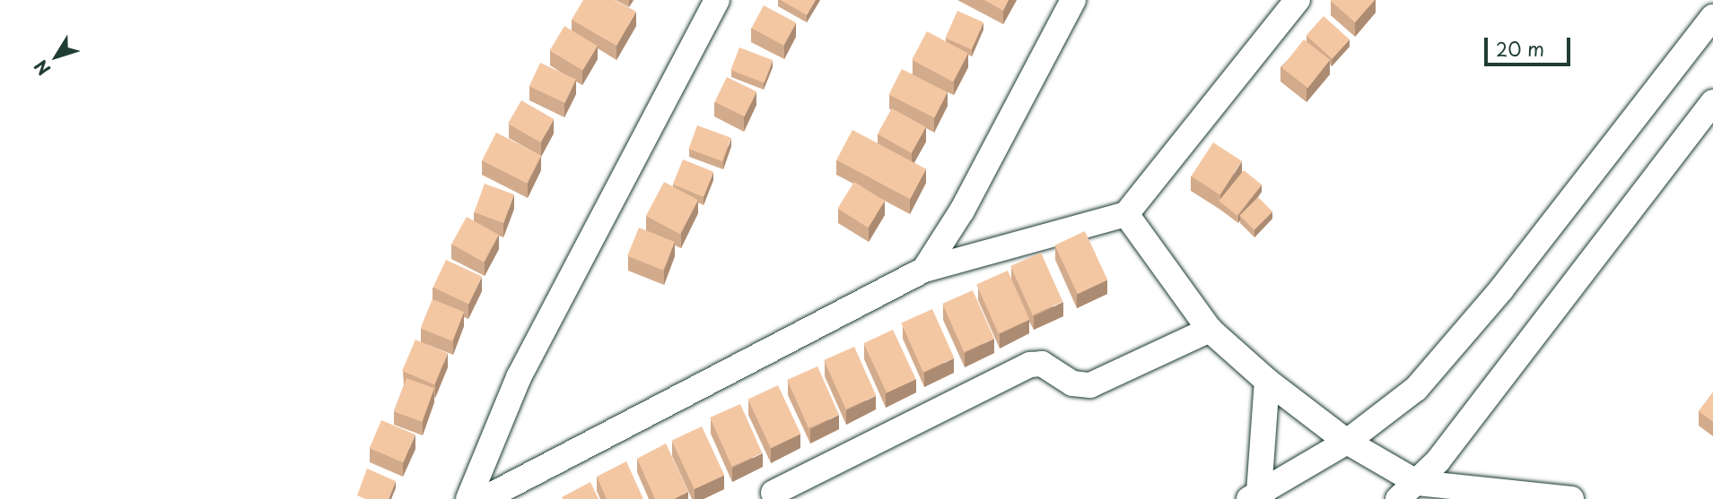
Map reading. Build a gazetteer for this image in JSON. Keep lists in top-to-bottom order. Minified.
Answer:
{"scale_bar":"20 m","north":"bottom left"}
